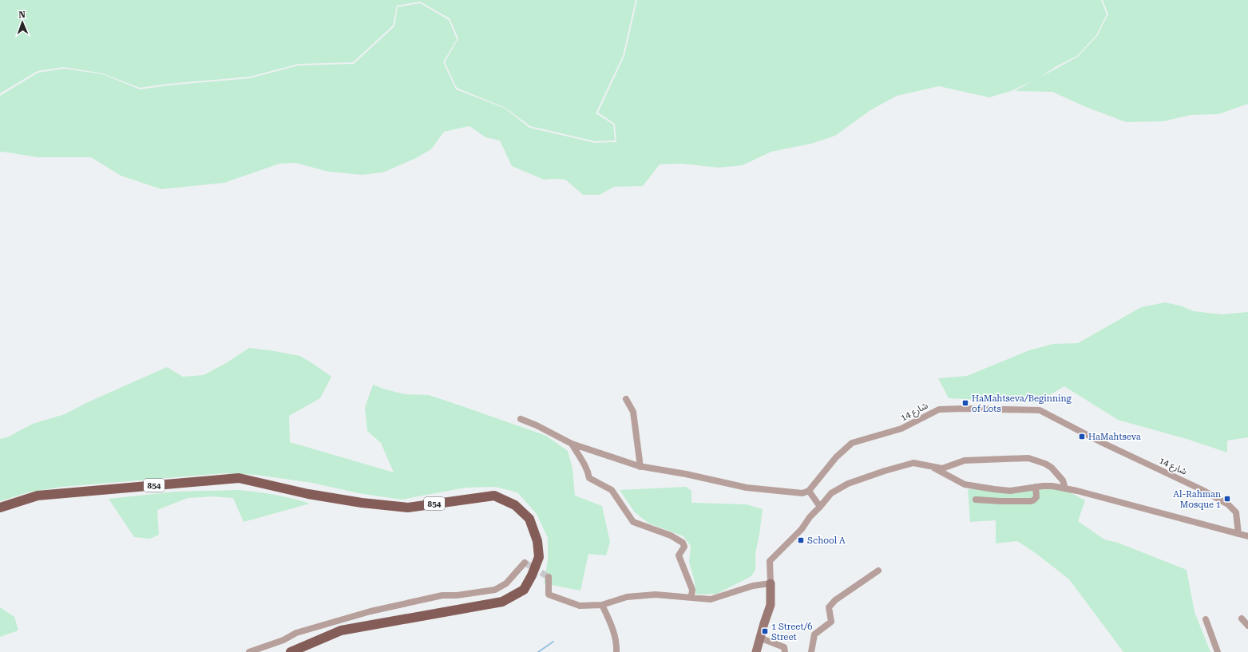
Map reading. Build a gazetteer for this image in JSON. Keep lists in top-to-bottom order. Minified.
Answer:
{"streets":{"main road":["854"],"street":["شارع 14"]},"places":{"transit":["HaMahtseva/Beginning of Lots","HaMahtseva","Al-Rahman Mosque 1","School A","1 Street/6 Street"]},"north":"top"}
